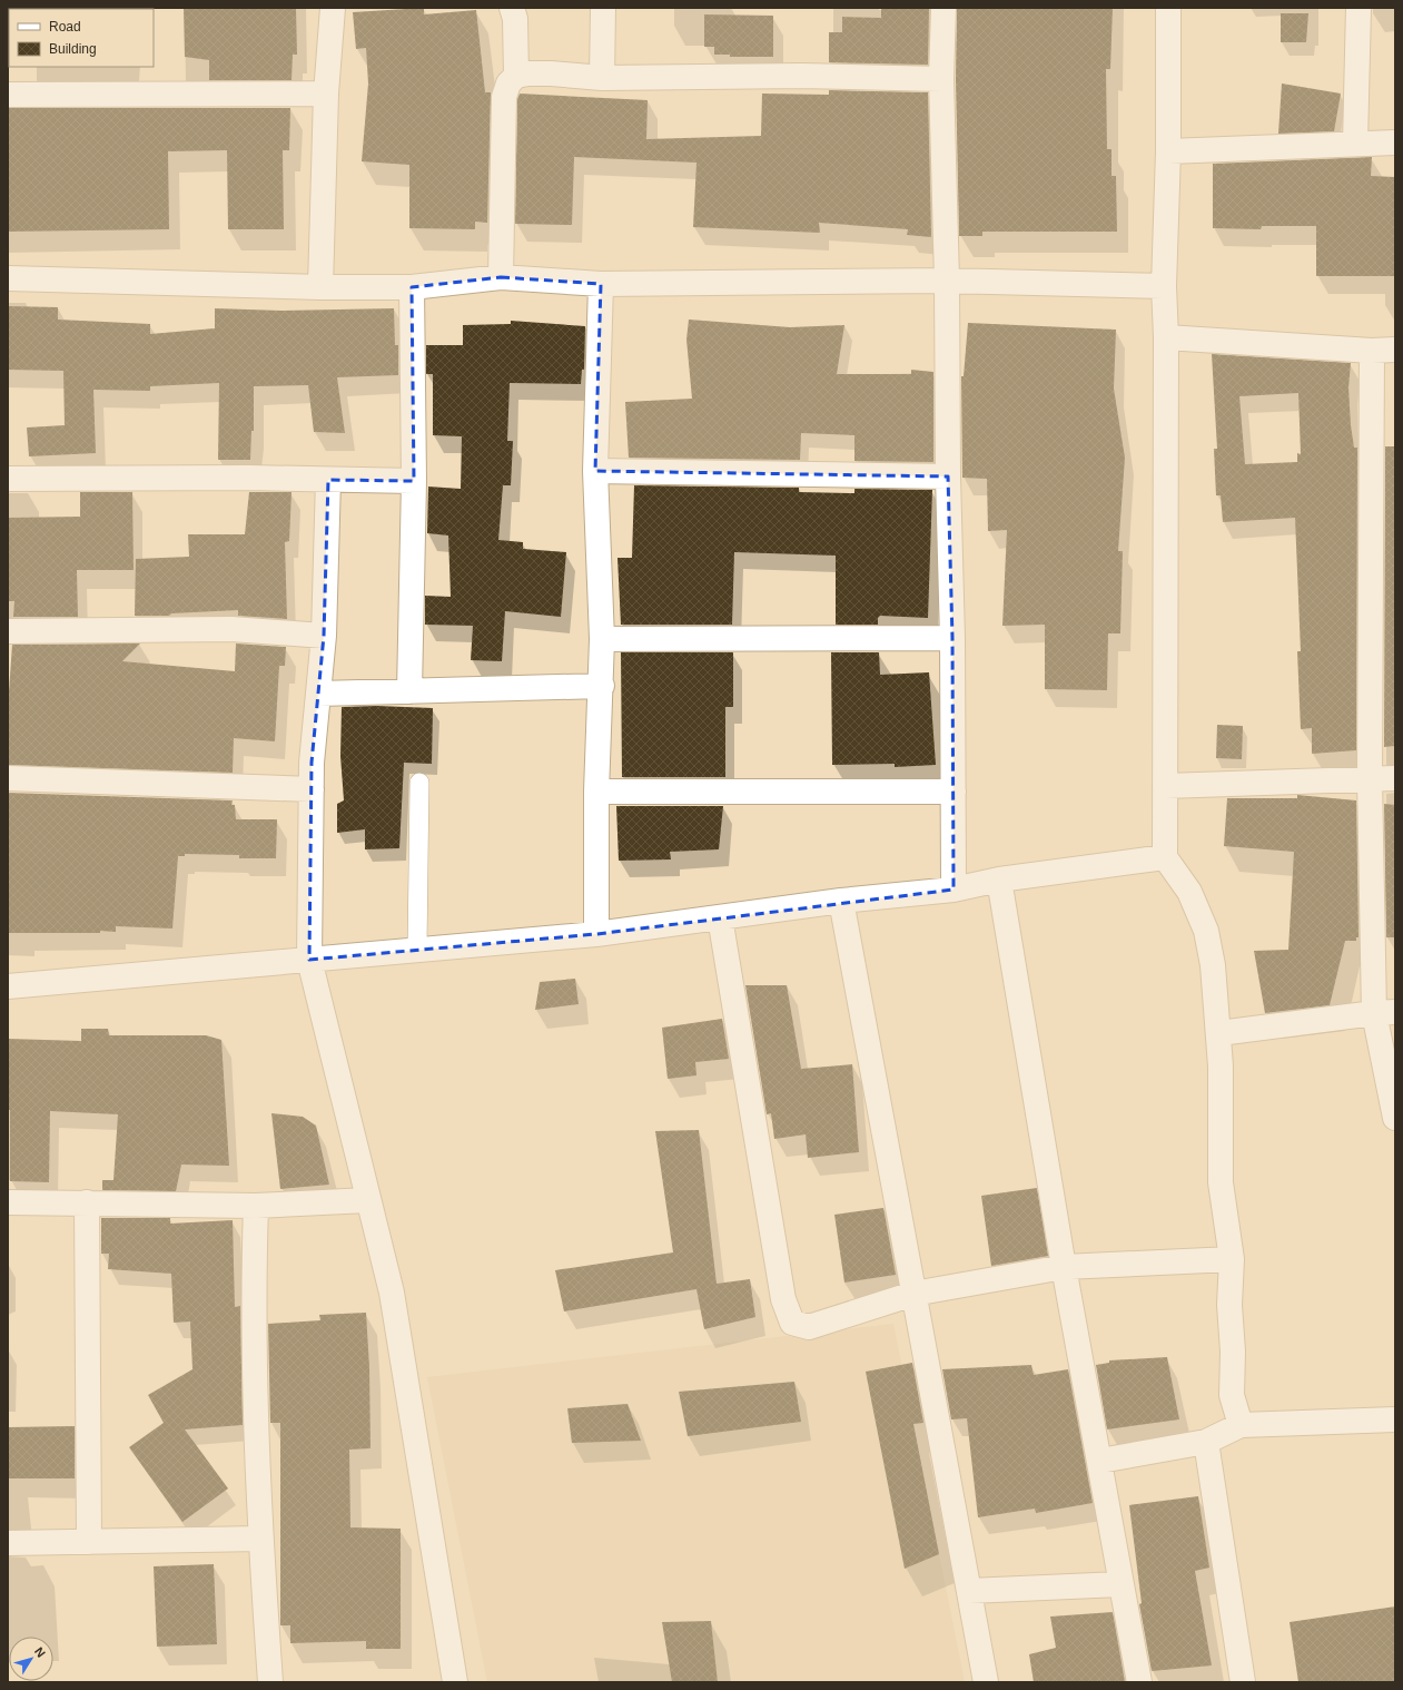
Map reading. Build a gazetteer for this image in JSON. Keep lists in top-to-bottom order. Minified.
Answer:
{"legend":["Road","Building"],"north":"top right"}
